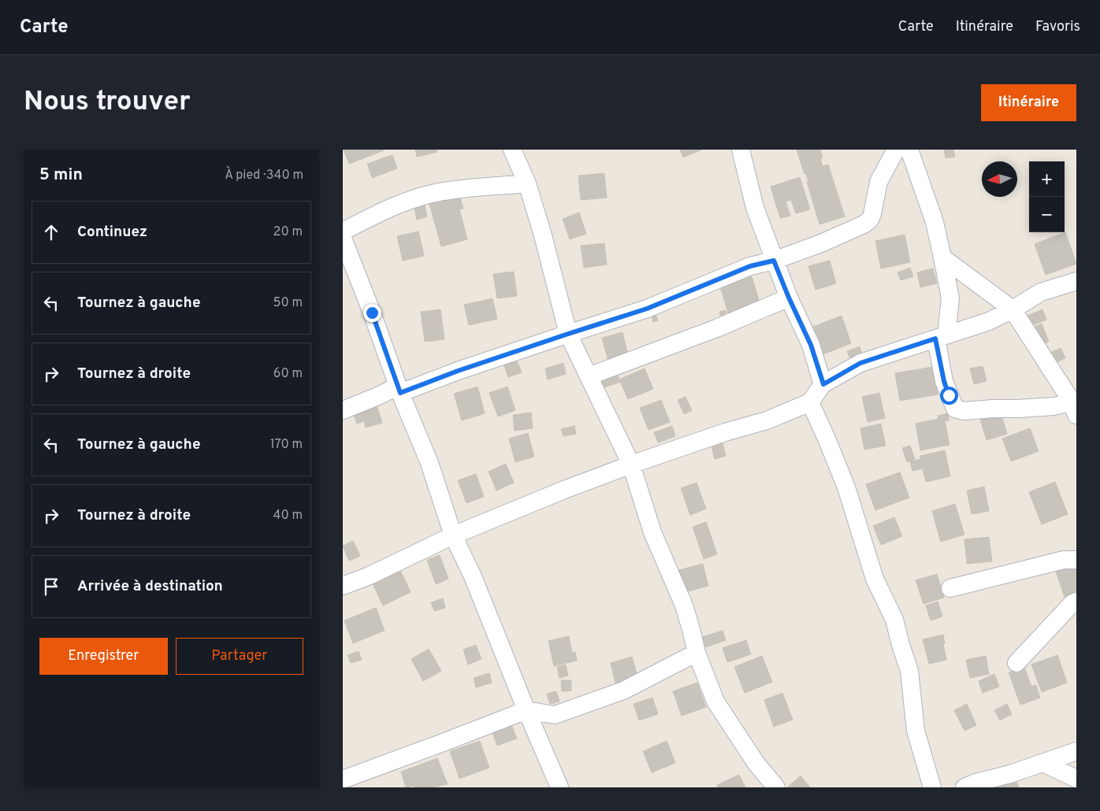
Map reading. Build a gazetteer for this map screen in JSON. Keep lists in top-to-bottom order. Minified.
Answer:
{"north":"left","page":{"header":"Carte","nav":["Carte","Itinéraire","Favoris"],"buttons":["Itinéraire",["Enregistrer","Partager"]],"title":"Nous trouver","heading":["5 min","À pied · 340 m"],"map_buttons":["+","−"],"list":[["Continuez","20 m"],["Tournez à gauche","50 m"],["Tournez à droite","60 m"],["Tournez à gauche","170 m"],["Tournez à droite","40 m"],"Arrivée à destination"]}}
